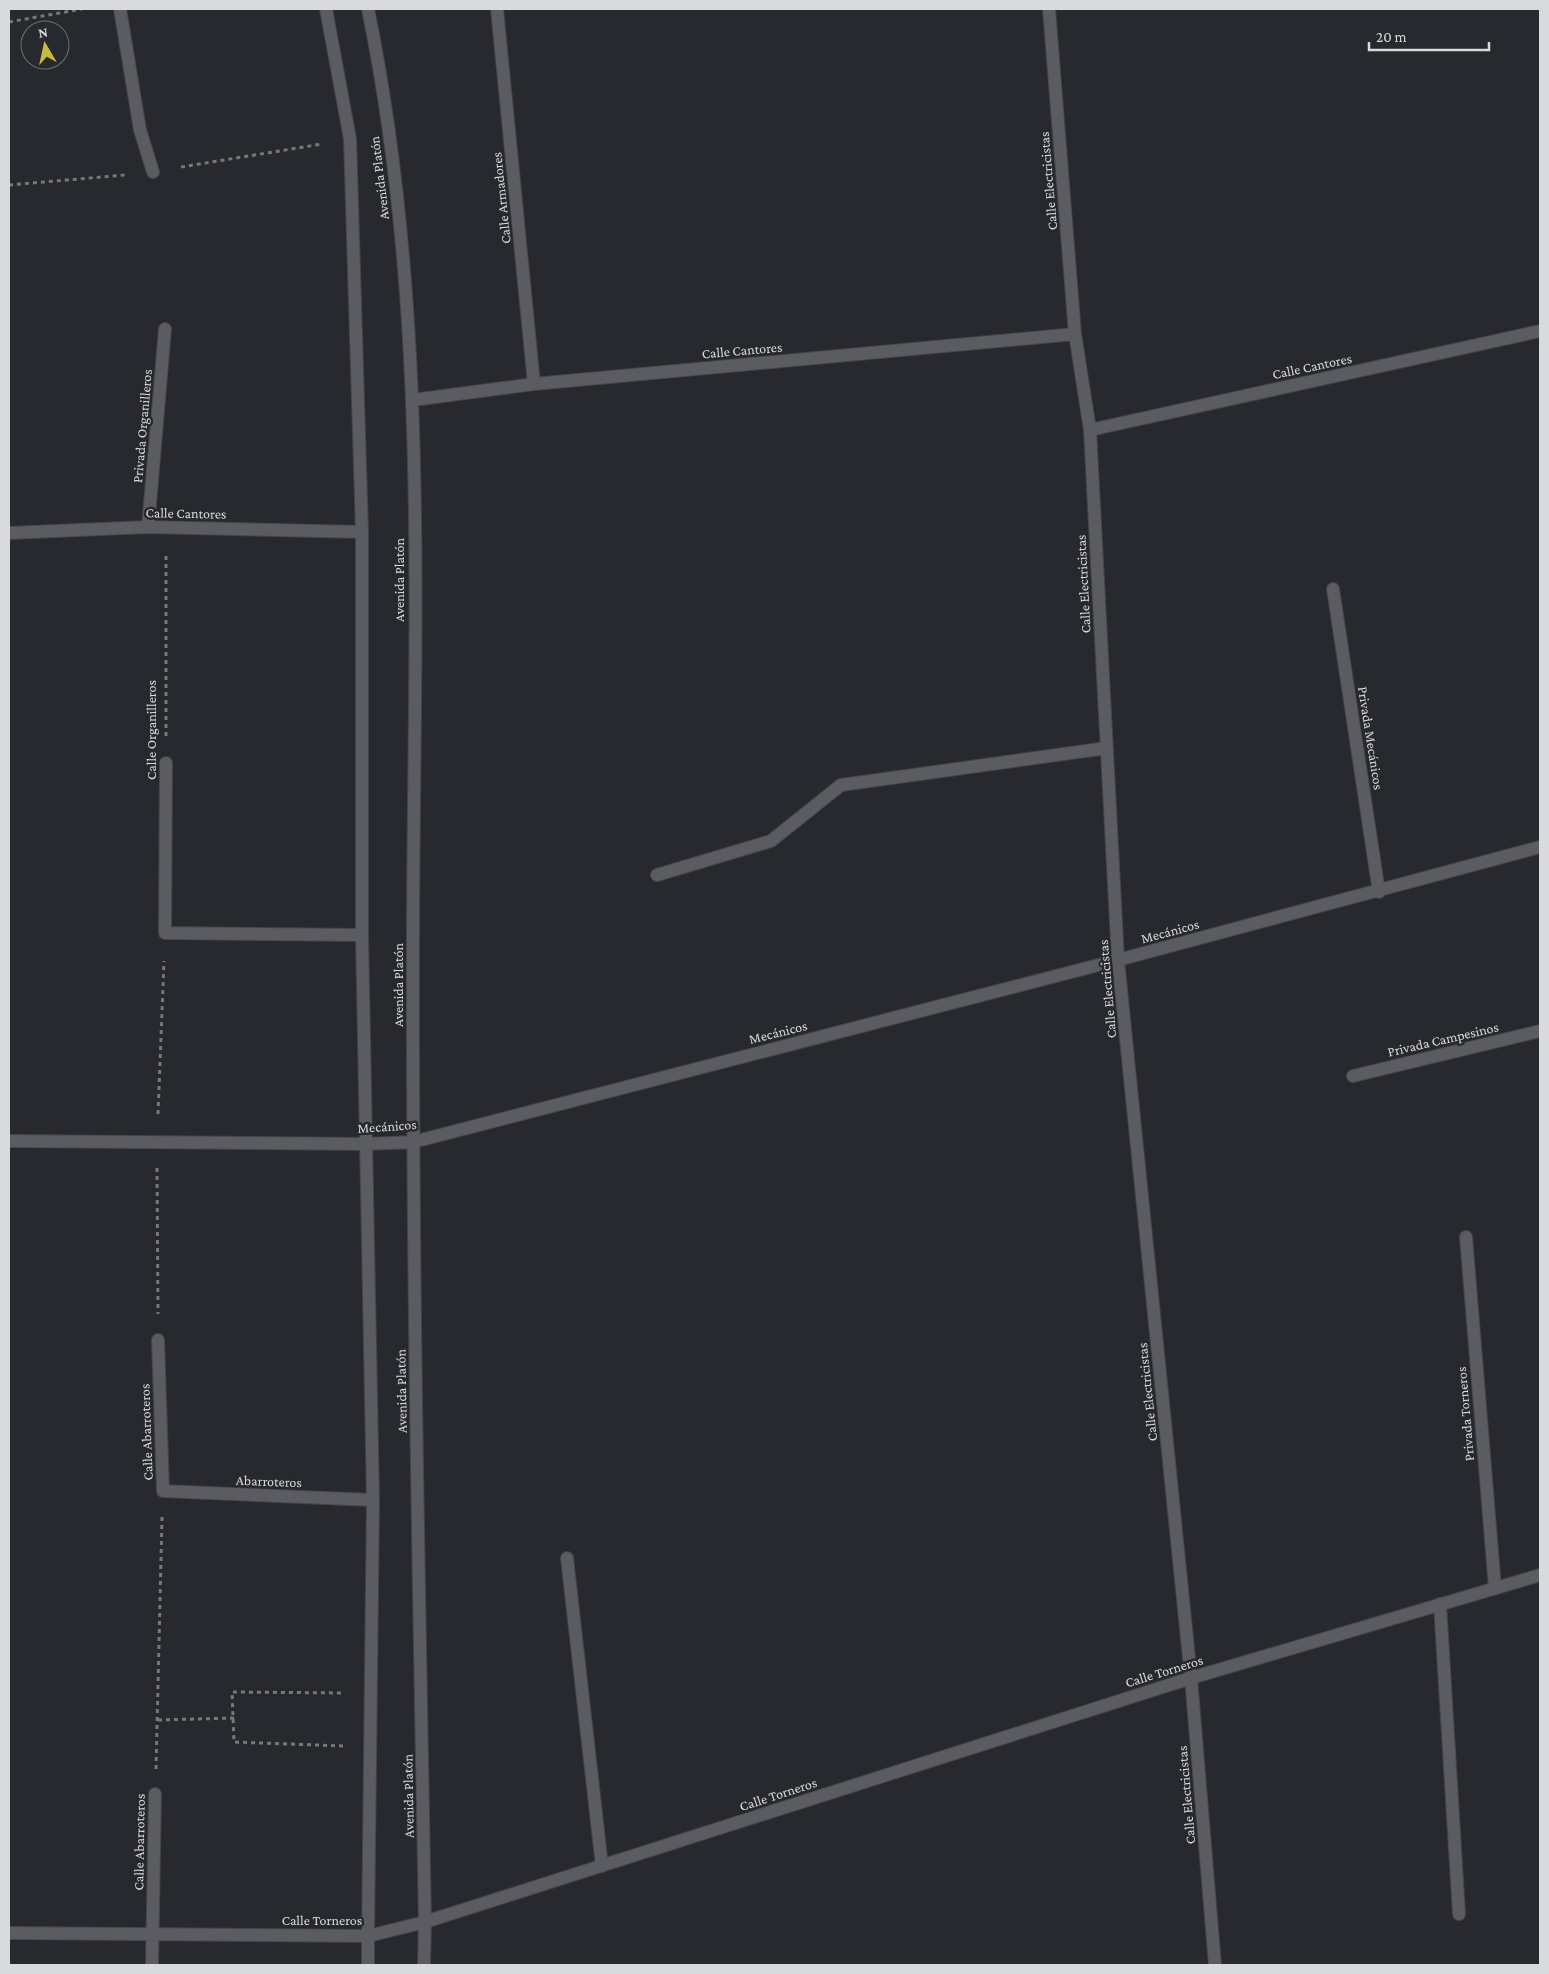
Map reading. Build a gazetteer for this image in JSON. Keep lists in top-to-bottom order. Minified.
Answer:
{"streets":{"street":["Avenida Platón","Calle Electricistas","Calle Armadores","Calle Cantores","Privada Organilleros","Calle Organilleros","Privada Mecánicos","Mecánicos","Privada Campesinos","Privada Torneros","Calle Abarroteros","Abarroteros","Calle Torneros"]},"crossings":[["Avenida Platón","Calle Cantores"],["Avenida Platón","Mecánicos"],["Avenida Platón","Abarroteros"],["Avenida Platón","Calle Torneros"],["Calle Electricistas","Calle Cantores"],["Calle Electricistas","Mecánicos"],["Calle Electricistas","Calle Torneros"],["Calle Armadores","Calle Cantores"],["Calle Cantores","Privada Organilleros"],["Calle Cantores","Calle Organilleros"],["Privada Mecánicos","Mecánicos"],["Privada Torneros","Calle Torneros"],["Calle Abarroteros","Abarroteros"],["Calle Abarroteros","Calle Torneros"]],"scale_bar":"20 m","north":"top"}
